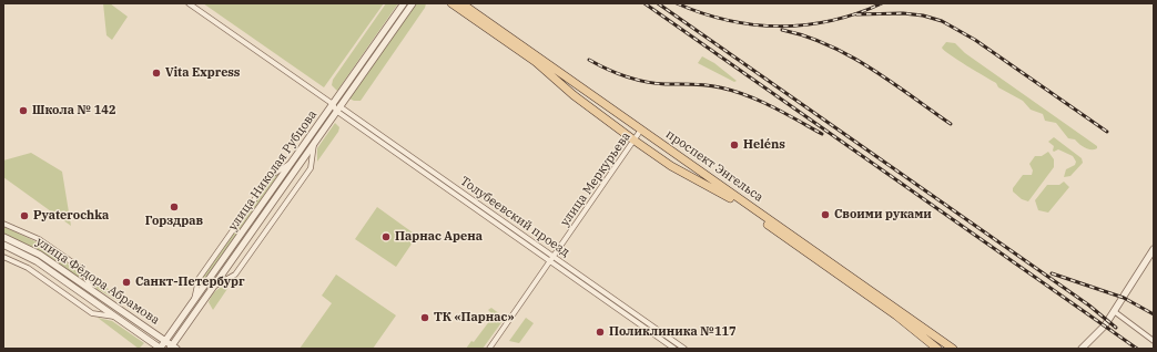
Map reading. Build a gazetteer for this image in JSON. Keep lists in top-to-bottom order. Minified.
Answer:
{"streets":{"main road":["проспект Энгельса"],"street":["улица Николая Рубцова","улица Меркурьева","Толубеевский проезд","улица Фёдора Абрамова"]},"crossings":[["проспект Энгельса","улица Меркурьева"],["улица Николая Рубцова","Толубеевский проезд"],["улица Николая Рубцова","улица Фёдора Абрамова"],["улица Меркурьева","Толубеевский проезд"]],"places":["Vita Express","Школа № 142","Heléns","Горздрав","Своими руками","Pyaterochka","Парнас Арена","Санкт-Петербург","ТК «Парнас»","Поликлиника №117"]}
